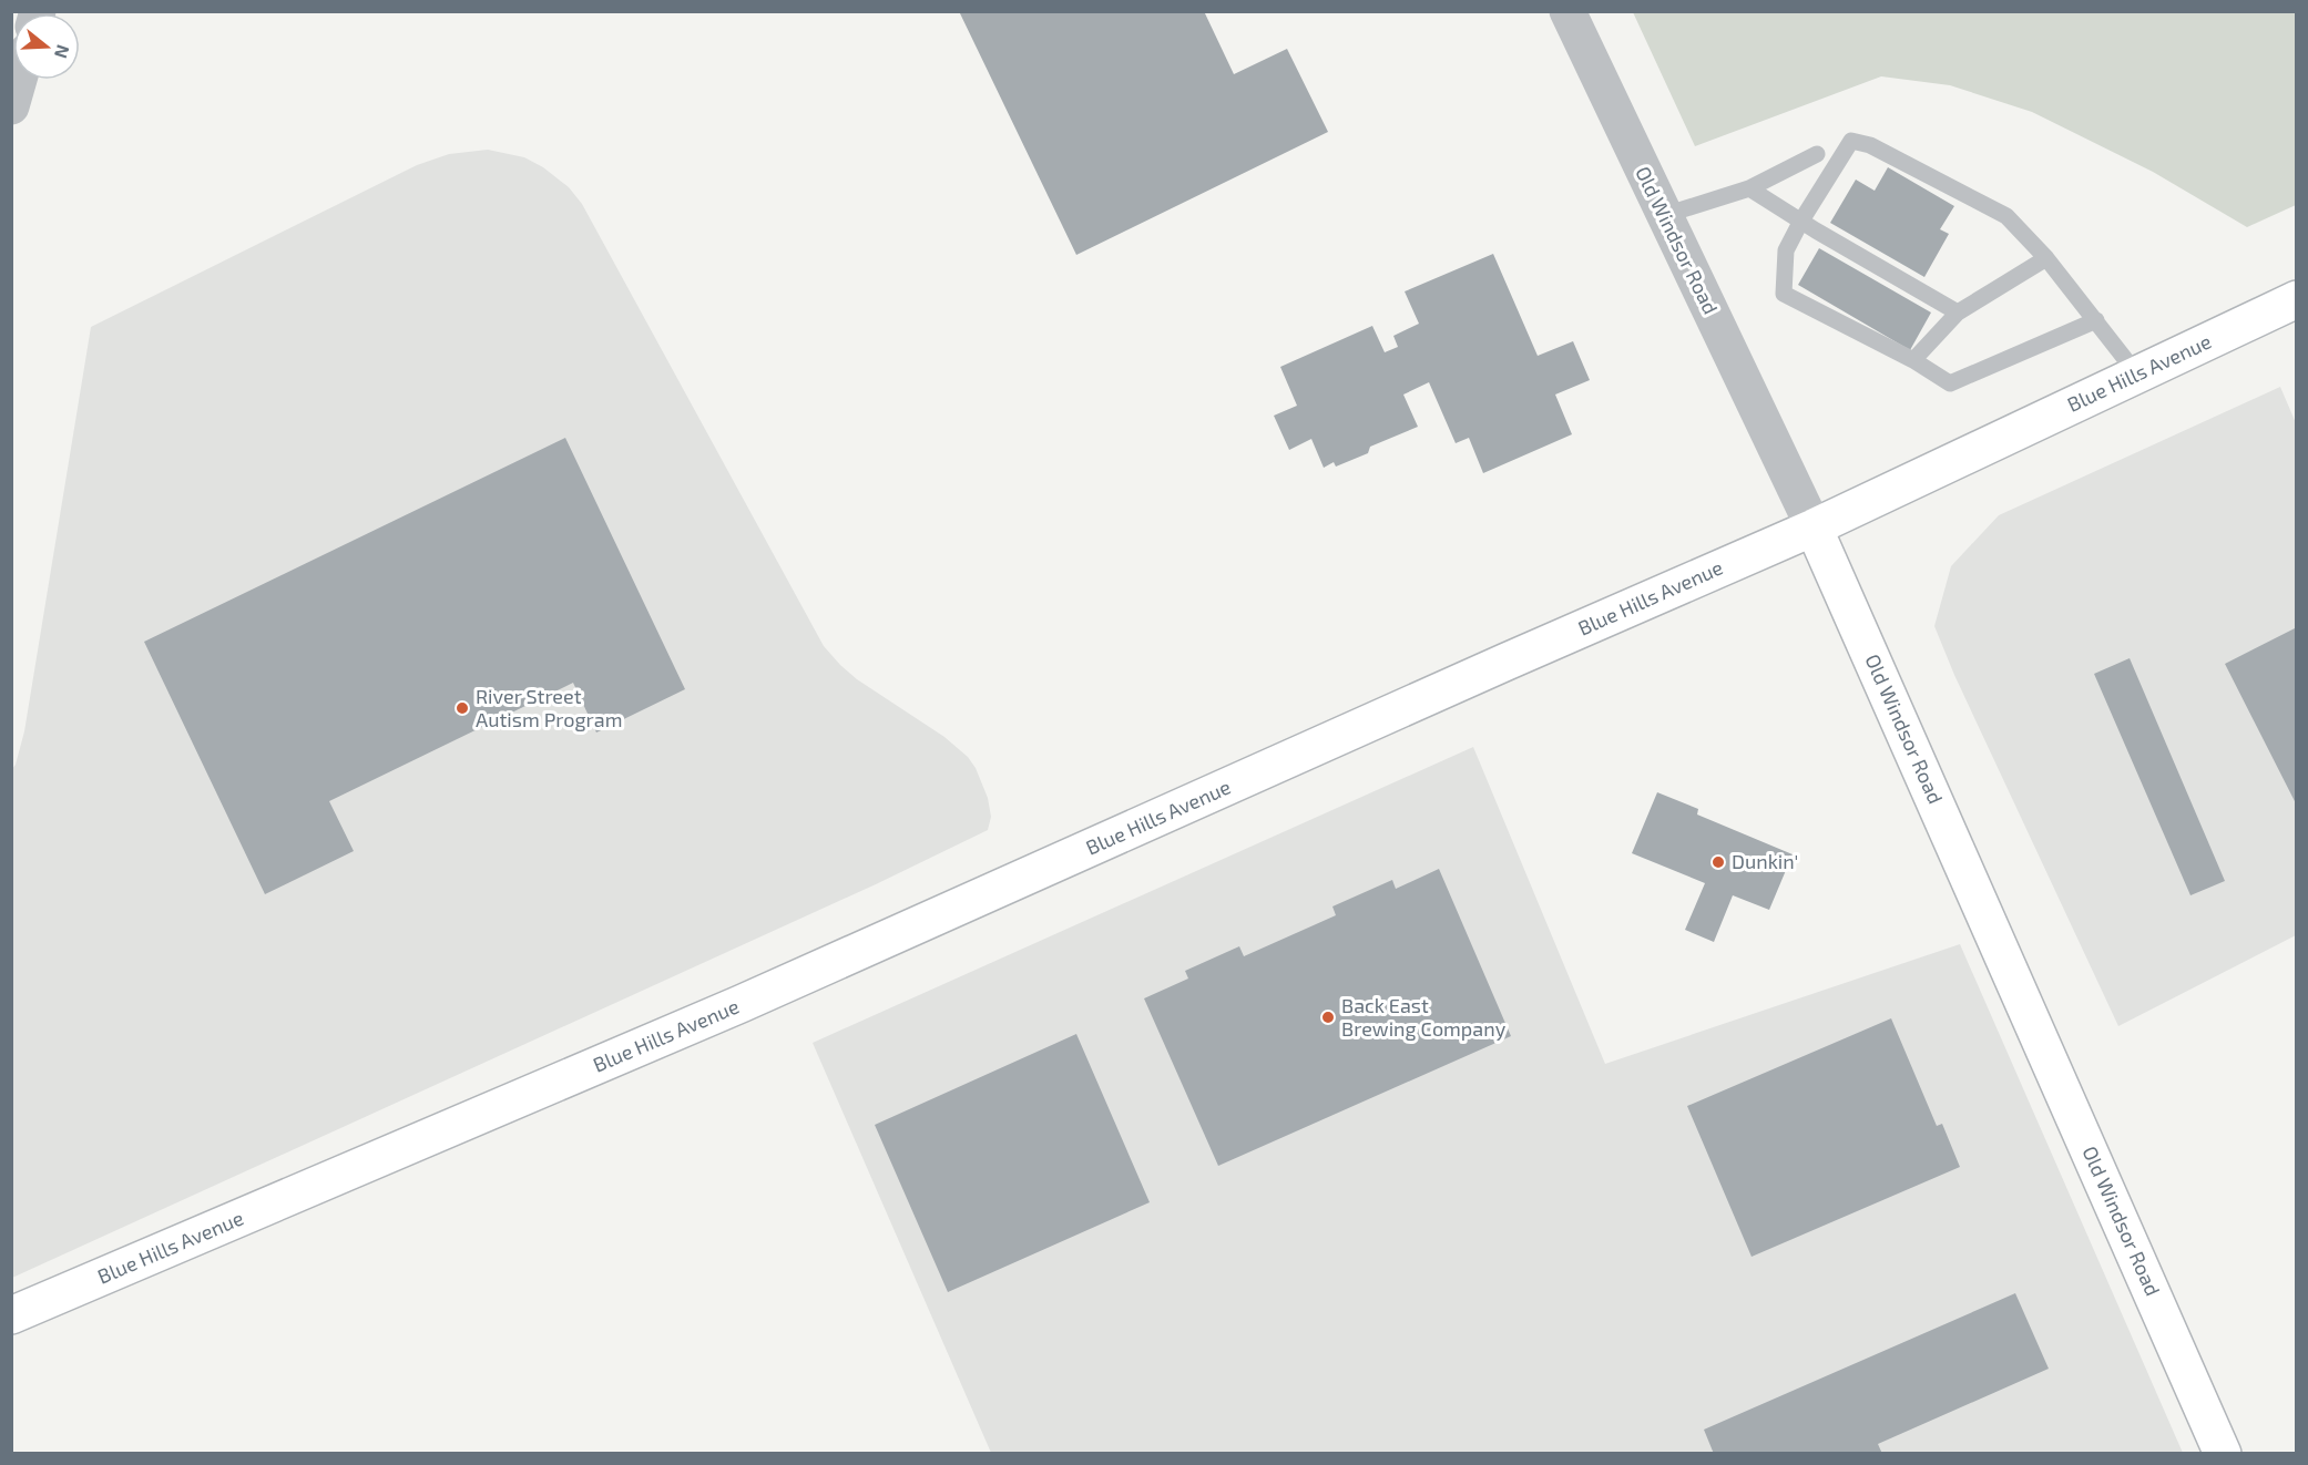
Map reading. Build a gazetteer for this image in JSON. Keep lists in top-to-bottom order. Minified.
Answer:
{"streets":{"main road":["Old Windsor Road","Blue Hills Avenue"]},"crossings":[["Old Windsor Road","Blue Hills Avenue"]],"places":["River Street Autism Program","Dunkin'","Back East Brewing Company"],"north":"right"}
